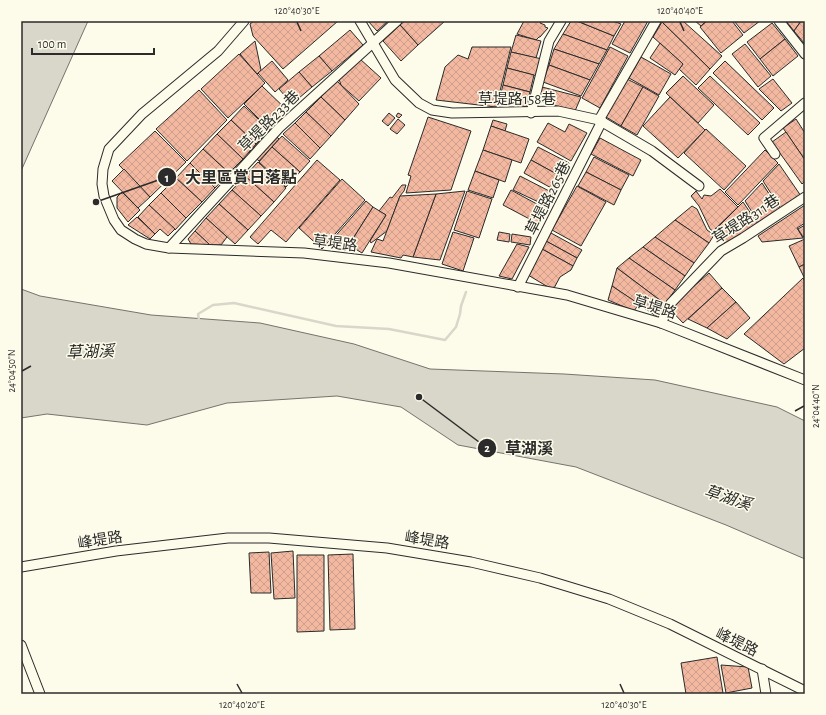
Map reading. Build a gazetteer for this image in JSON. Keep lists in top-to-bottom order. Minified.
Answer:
{"streets":{"street":["草堤路158巷","草堤路233巷","草堤路265巷","草堤路311巷","草堤路","峰堤路"]},"crossings":[["草堤路158巷","草堤路233巷"],["草堤路158巷","草堤路265巷"],["草堤路233巷","草堤路"],["草堤路265巷","草堤路"],["草堤路311巷","草堤路"]],"water":["草湖溪"],"places":["大里區賞日落點","草湖溪"],"scale_bar":"100 m","coordinates":["120°40'30\"E","120°40'40\"E","24°04'50\"N","24°04'40\"N","120°40'20\"E"]}
